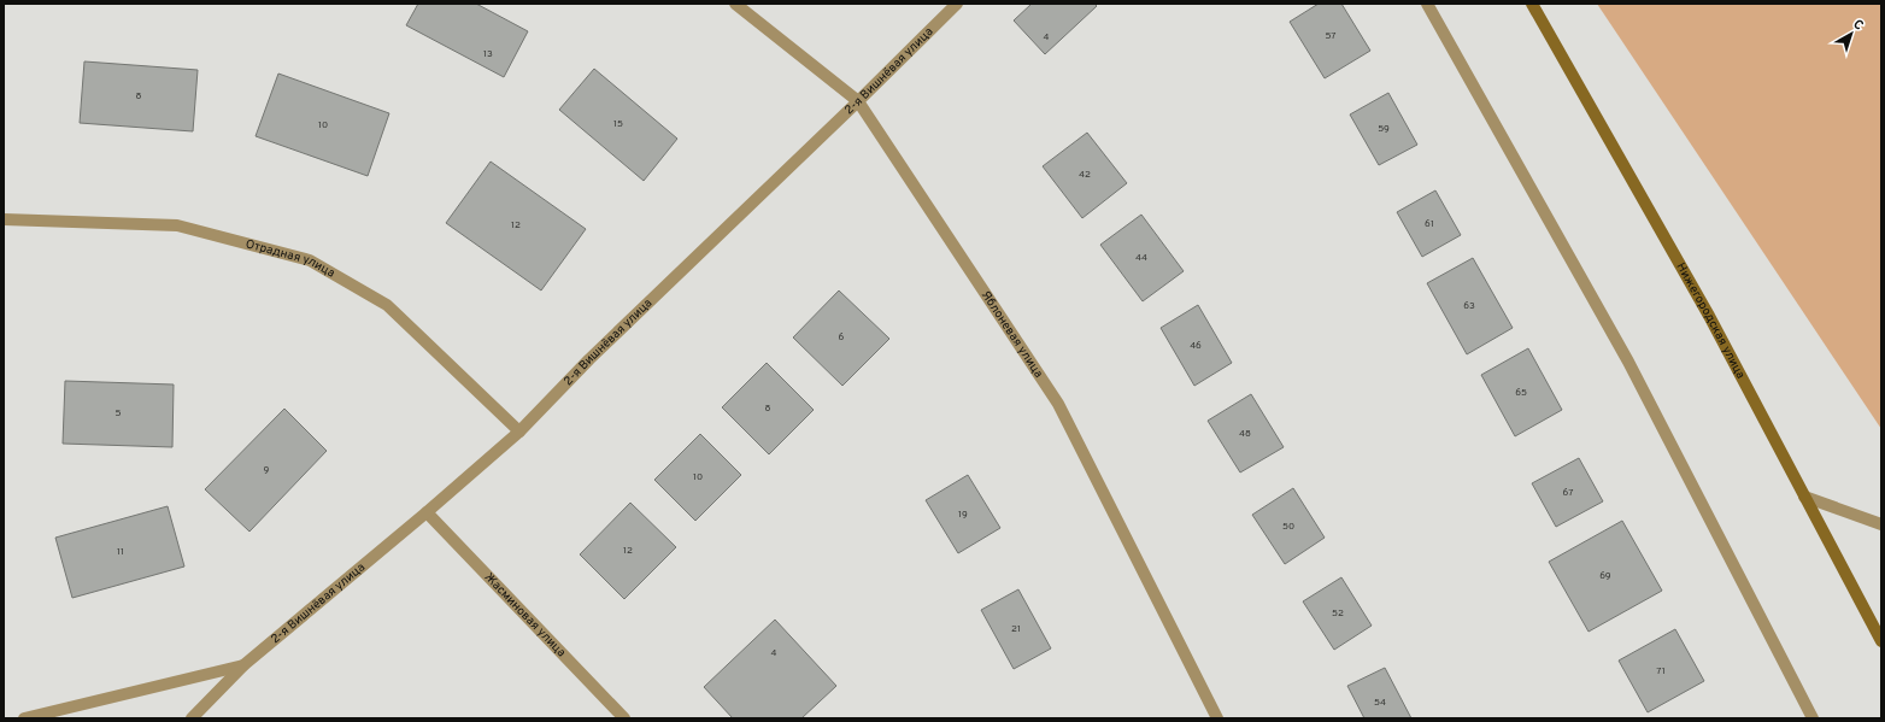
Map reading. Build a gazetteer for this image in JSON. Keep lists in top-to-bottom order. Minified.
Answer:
{"streets":{"street":["2-я Вишнёвая улица","Отрадная улица","Нижегородская улица","Яблоневая улица","Жасминовая улица"]},"crossings":[["2-я Вишнёвая улица","Отрадная улица"],["2-я Вишнёвая улица","Яблоневая улица"],["2-я Вишнёвая улица","Жасминовая улица"]],"house_numbers":["57","4","13","8","15","10","59","42","61","12","44","63","6","46","65","8","5","48","9","10","67","19","50","12","11","69","52","21","4","71","54"],"north":"top right"}
